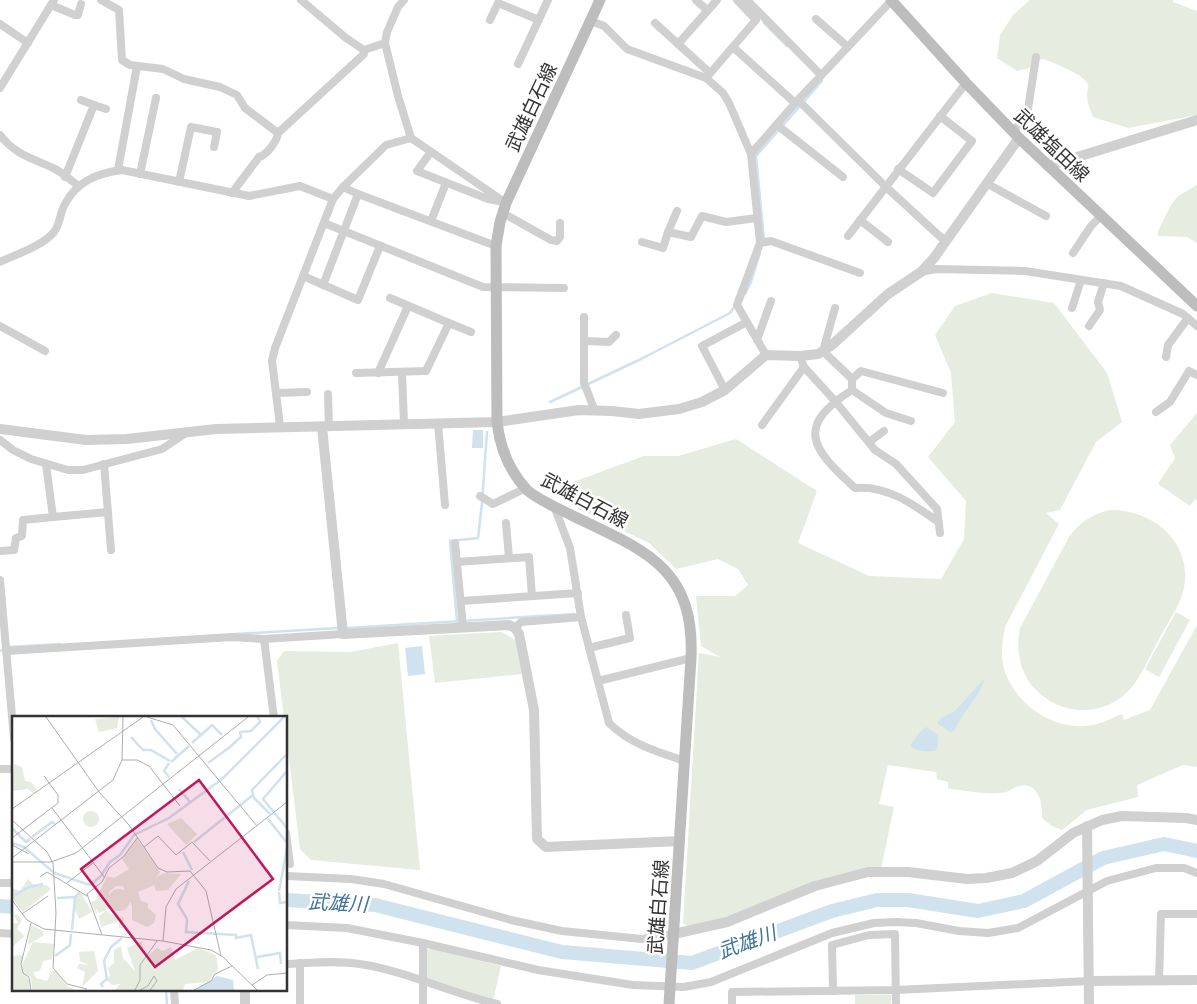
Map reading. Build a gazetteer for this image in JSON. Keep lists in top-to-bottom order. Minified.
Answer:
{"streets":{"main road":["武雄白石線","武雄塩田線"]},"water":["武雄川"]}
